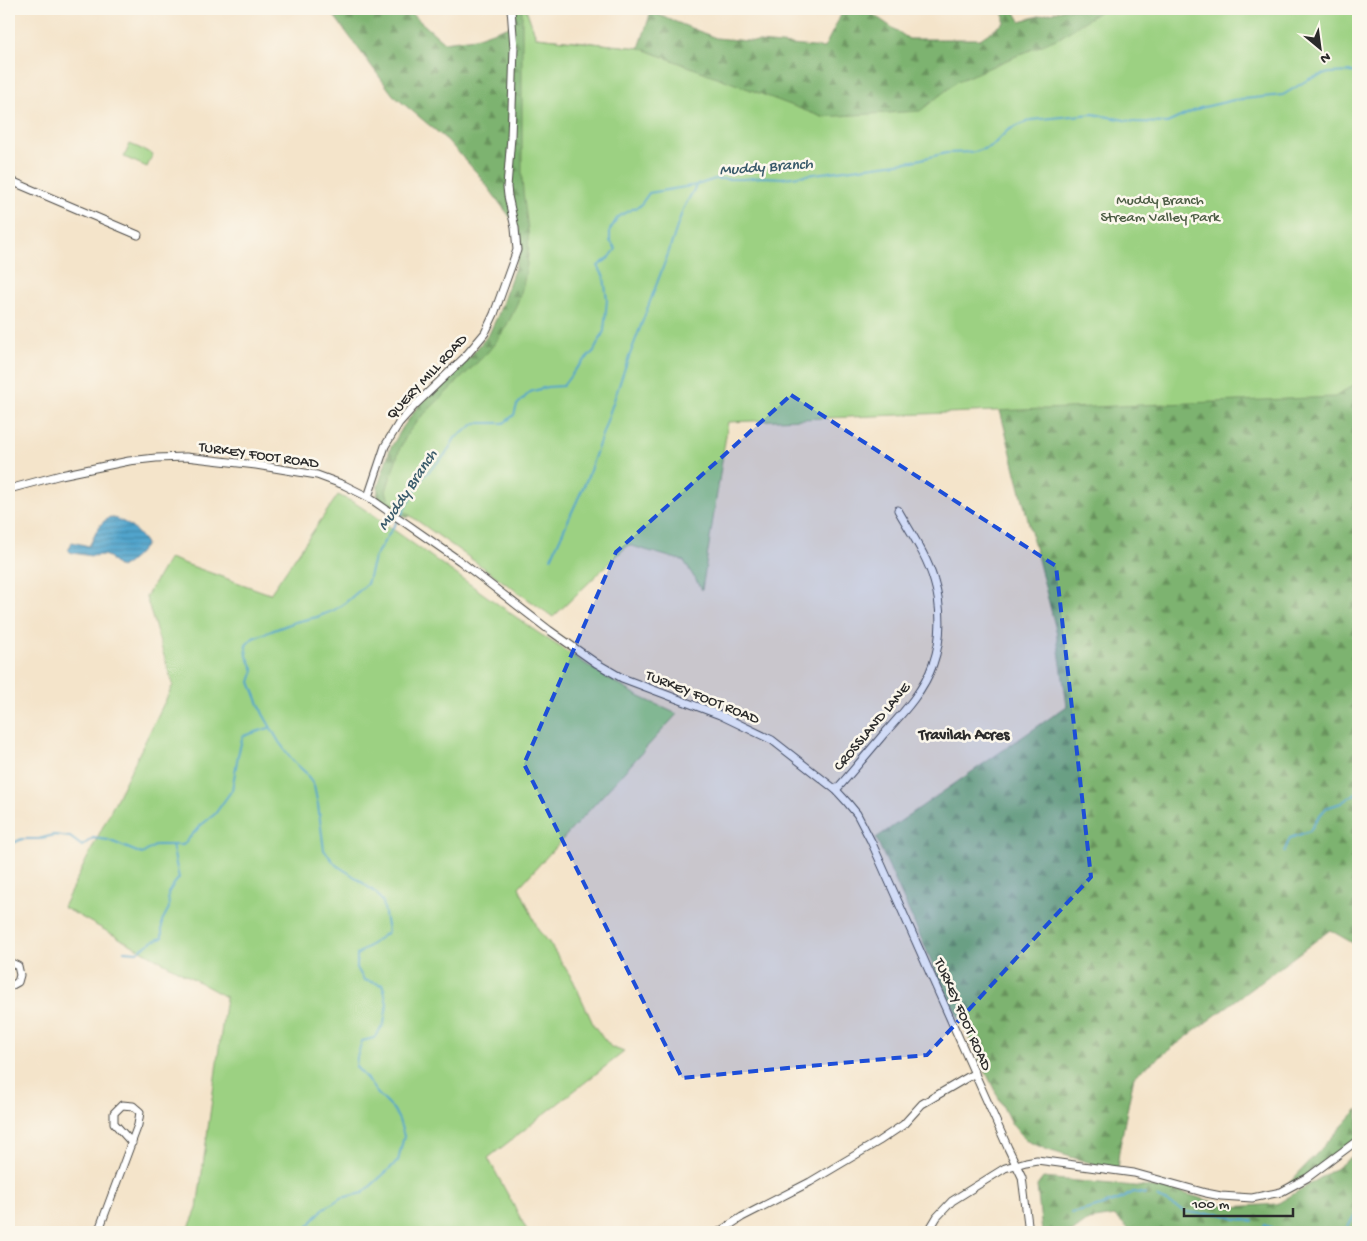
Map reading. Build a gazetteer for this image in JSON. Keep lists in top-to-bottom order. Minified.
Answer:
{"streets":{"street":["QUERY MILL ROAD","TURKEY FOOT ROAD","CROSSLAND LANE"]},"crossings":[["QUERY MILL ROAD","TURKEY FOOT ROAD"],["TURKEY FOOT ROAD","CROSSLAND LANE"]],"districts":["Travilah Acres"],"water":["Muddy Branch"],"parks":["Muddy Branch Stream Valley Park"],"scale_bar":"100 m","north":"bottom right"}
